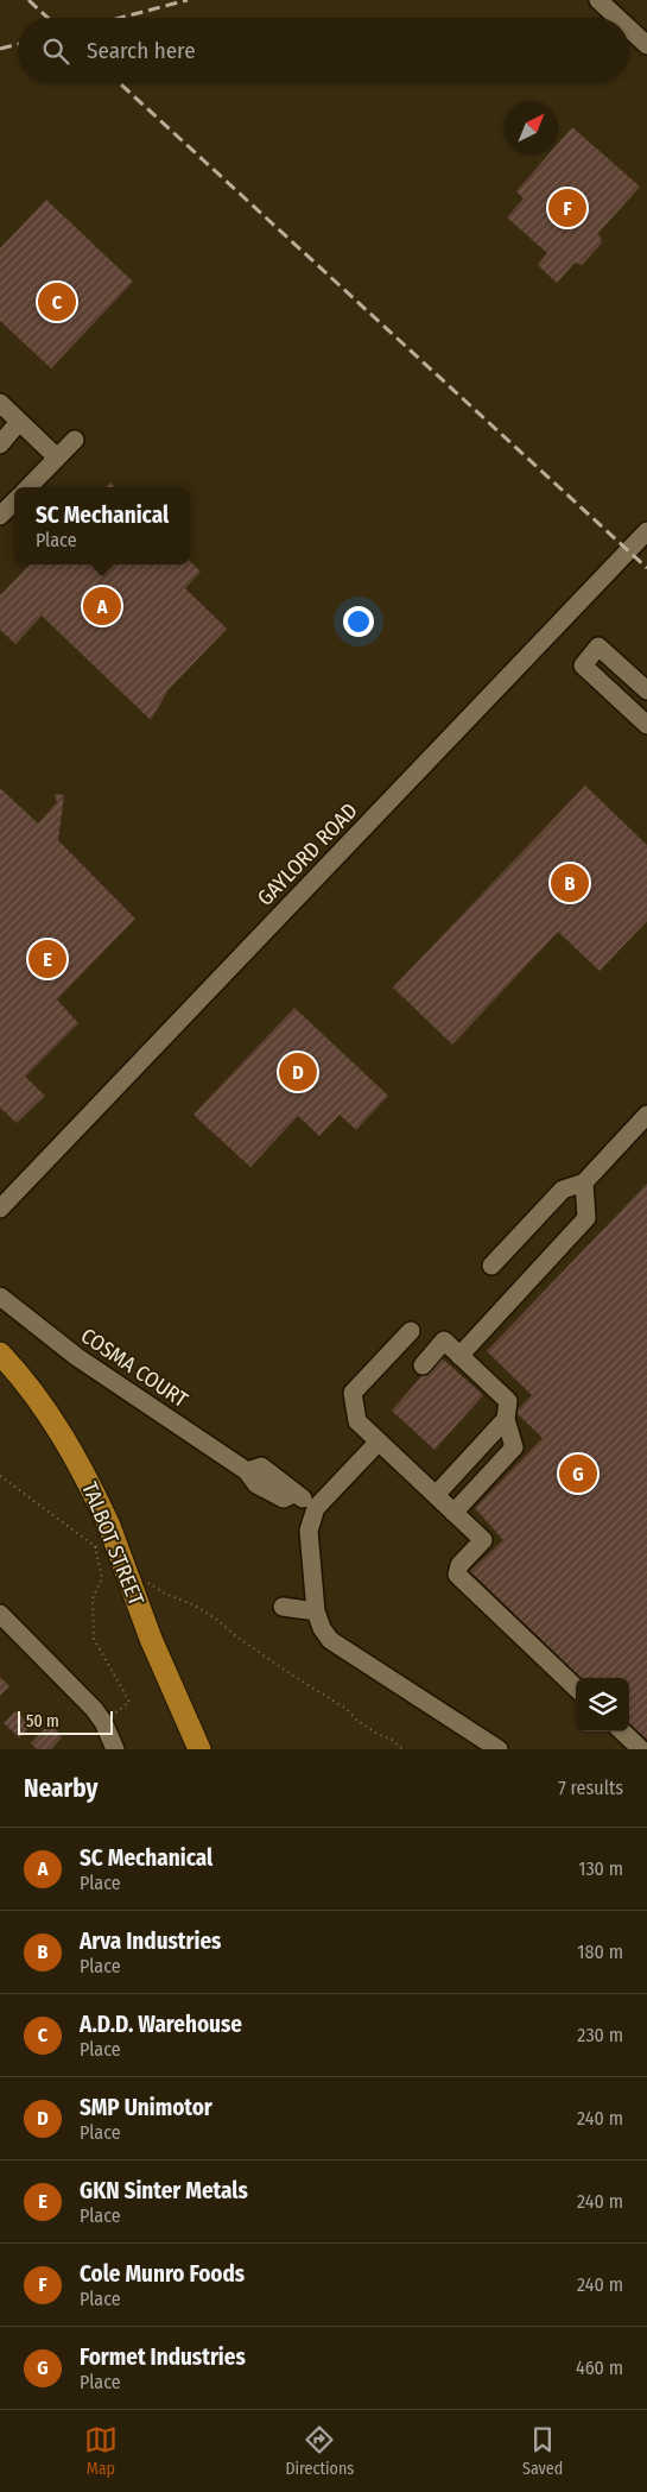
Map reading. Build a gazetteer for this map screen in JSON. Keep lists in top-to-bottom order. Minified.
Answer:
{"streets":{"main road":["TALBOT STREET"],"street":["GAYLORD ROAD","COSMA COURT"]},"scale_bar":"50 m","north":"top right","page":{"search":"Search here","pins":["F","C","A","B","E","D","G"],"popup":["SC Mechanical","Place"],"scale":"50 m","heading":["Nearby","7 results"],"list":[{"mark":"A","name":"SC Mechanical","note":"Place","value":"130 m"},{"mark":"B","name":"Arva Industries","note":"Place","value":"180 m"},{"mark":"C","name":"A.D.D. Warehouse","note":"Place","value":"230 m"},{"mark":"D","name":"SMP Unimotor","note":"Place","value":"240 m"},{"mark":"E","name":"GKN Sinter Metals","note":"Place","value":"240 m"},{"mark":"F","name":"Cole Munro Foods","note":"Place","value":"240 m"},{"mark":"G","name":"Formet Industries","note":"Place","value":"460 m"}],"nav":["Map","Directions","Saved"]}}
